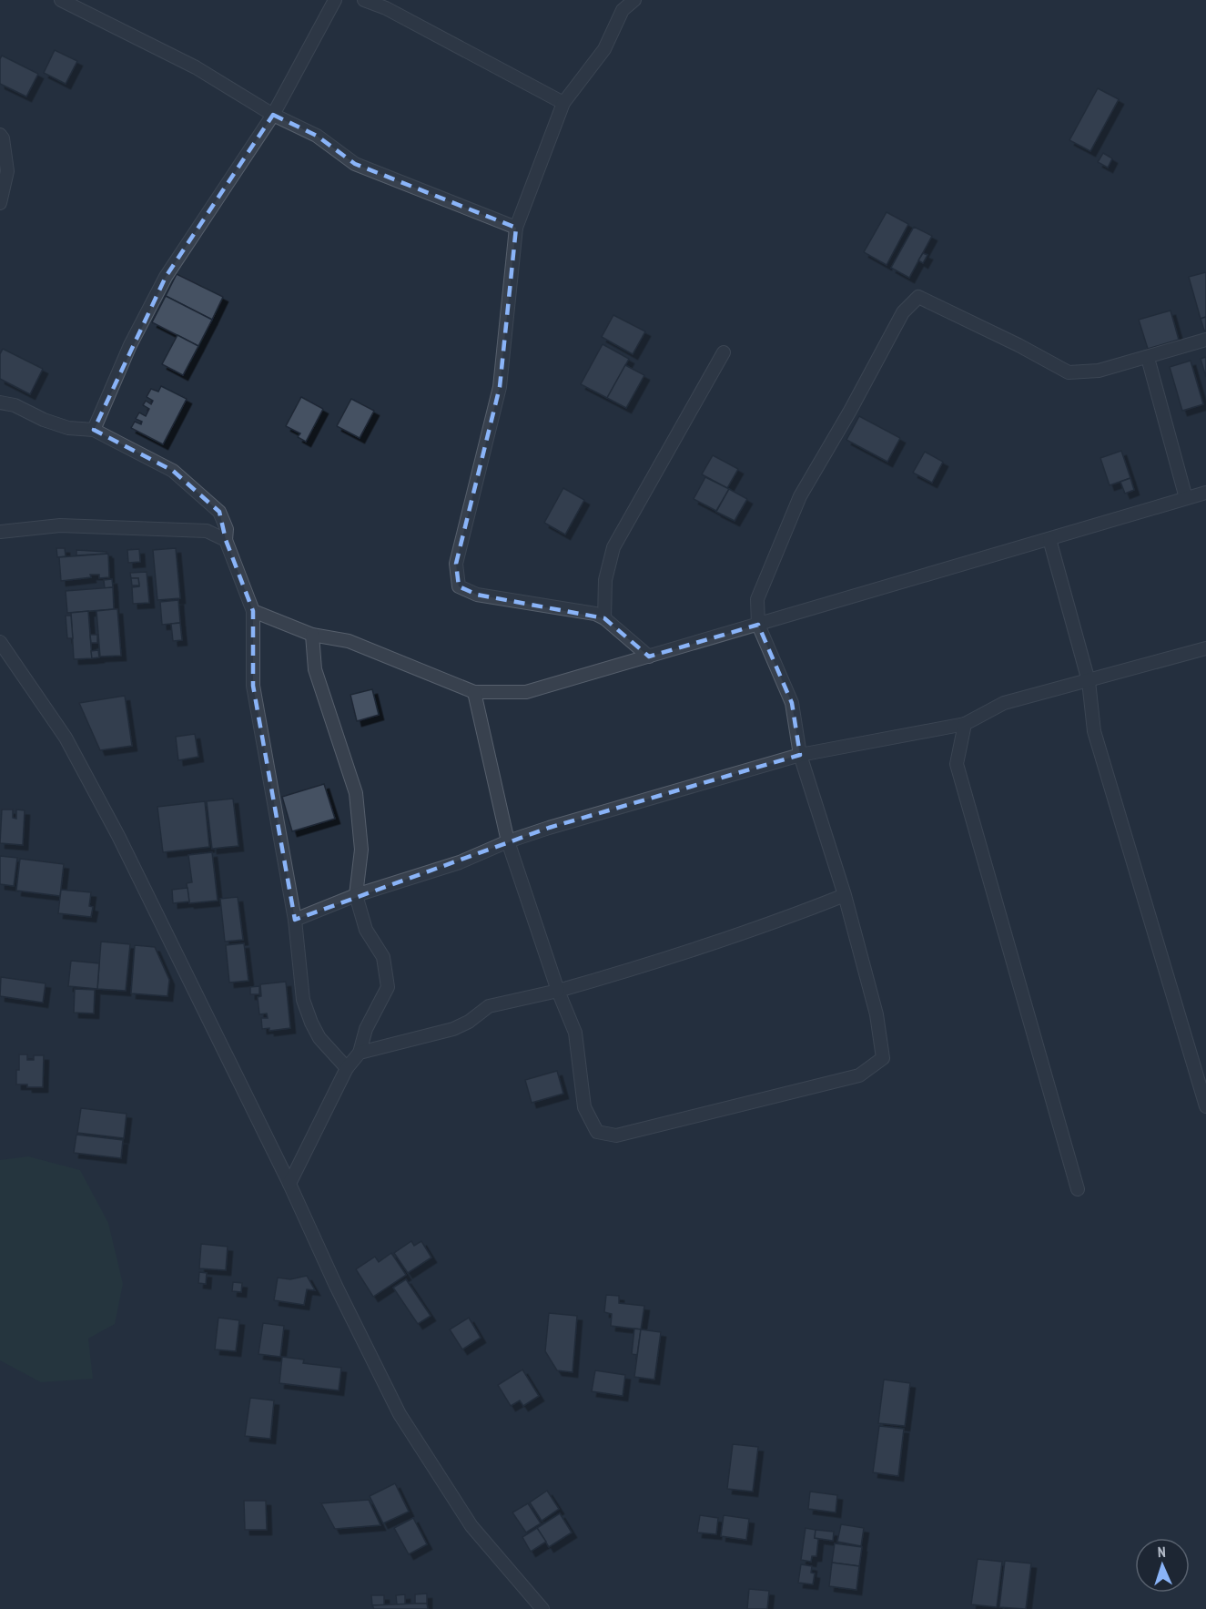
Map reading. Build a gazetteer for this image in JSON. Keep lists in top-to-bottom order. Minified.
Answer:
{"north":"top"}
